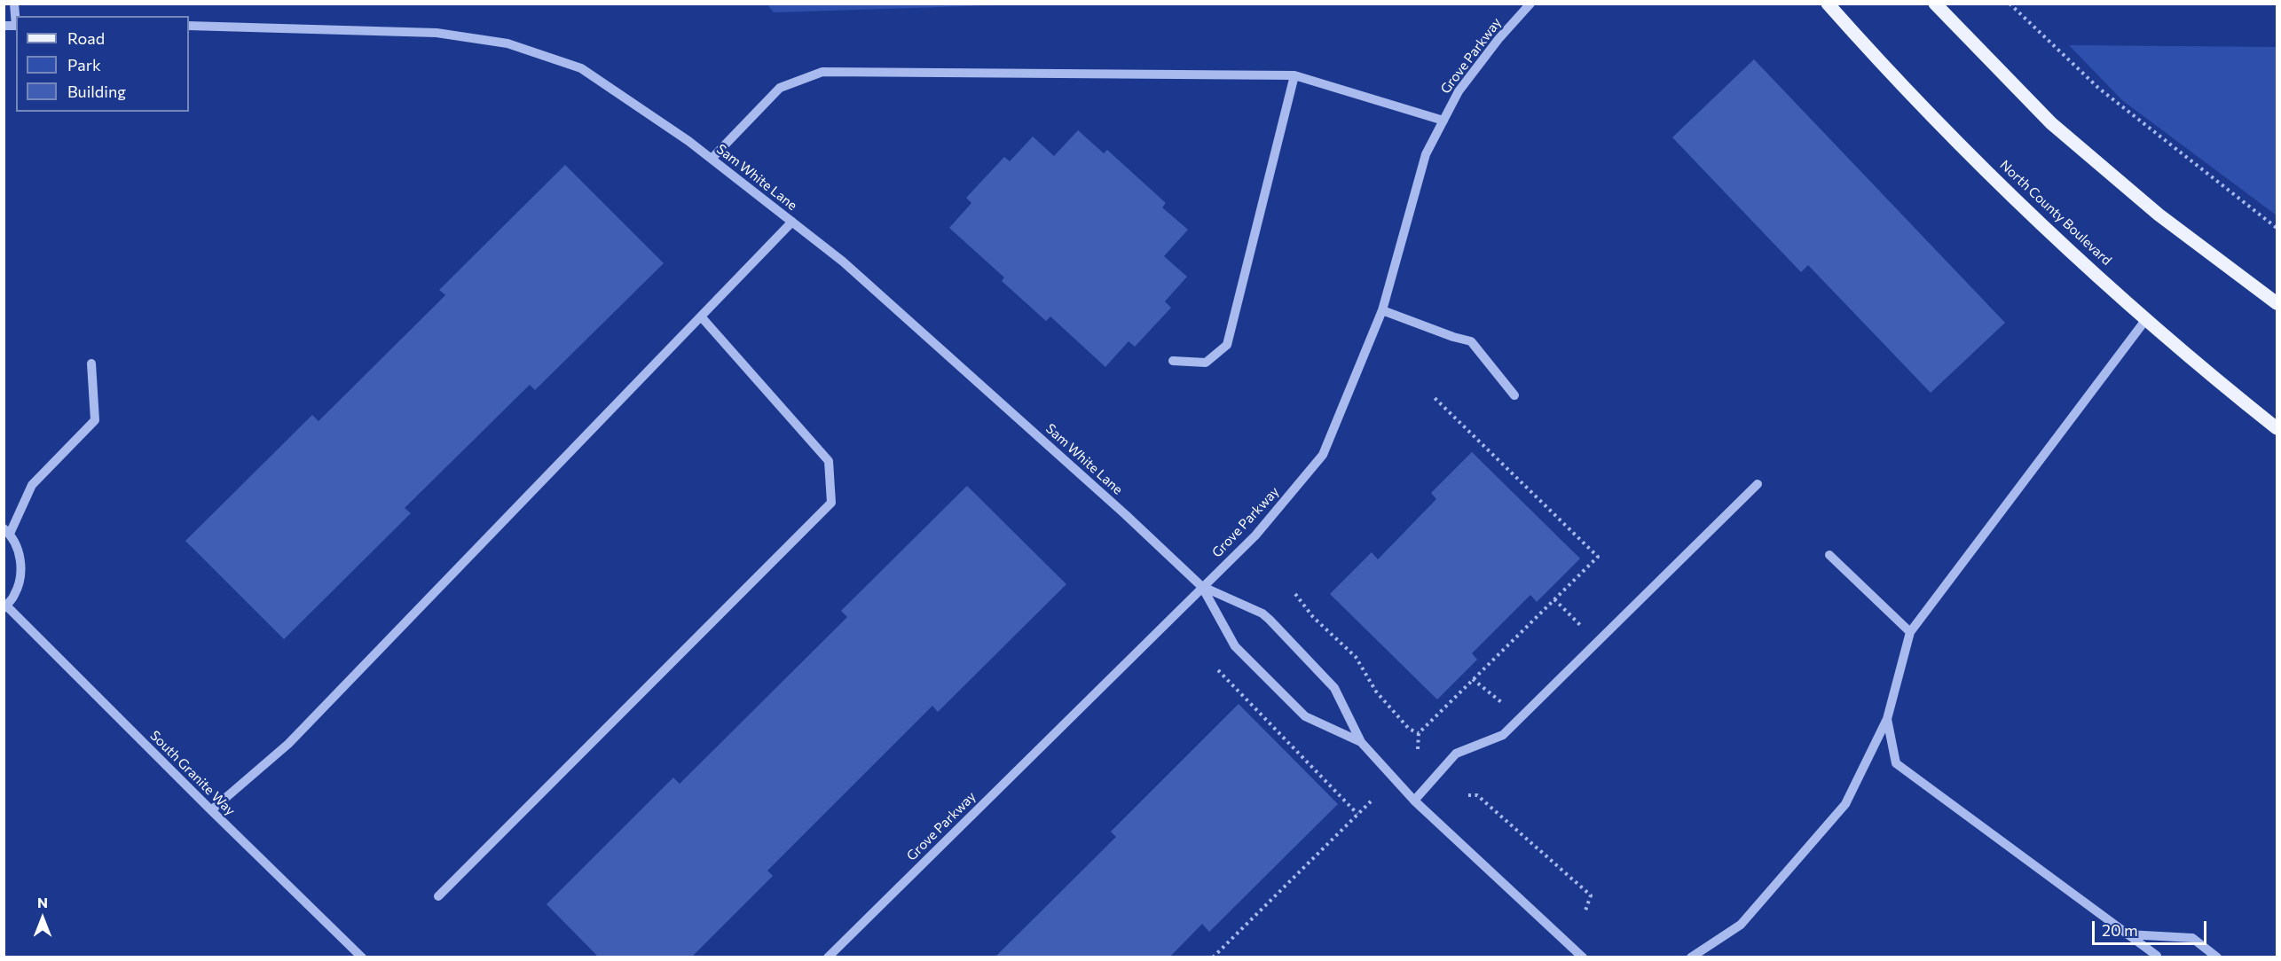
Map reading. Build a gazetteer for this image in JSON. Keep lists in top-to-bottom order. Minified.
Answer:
{"streets":{"main road":["North County Boulevard"],"street":["Grove Parkway","Sam White Lane","South Granite Way"]},"crossings":[["Grove Parkway","Sam White Lane"]],"legend":["Road","Park","Building"],"scale_bar":"20 m","north":"top"}
